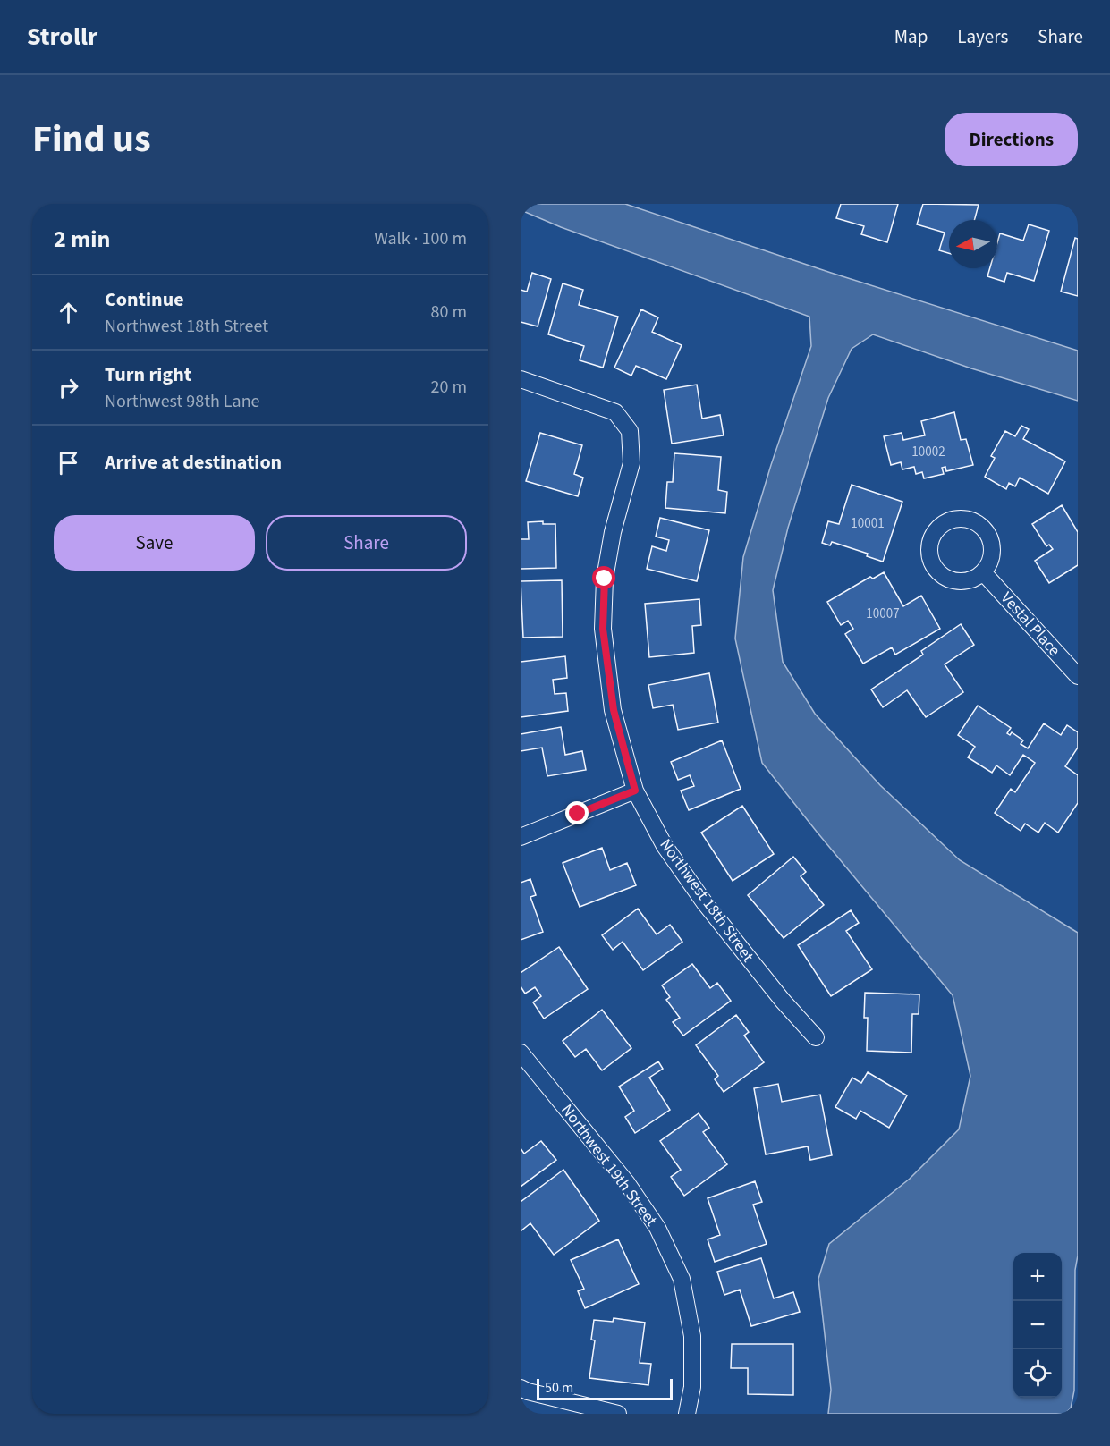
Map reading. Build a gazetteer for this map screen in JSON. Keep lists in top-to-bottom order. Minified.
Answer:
{"streets":{"street":["Vestal Place","Northwest 18th Street","Northwest 19th Street"]},"house_numbers":["10002","10001","10007"],"scale_bar":"50 m","north":"left","page":{"header":"Strollr","nav":["Map","Layers","Share"],"title":"Find us","buttons":["Directions",["Save","Share"]],"heading":["2 min","Walk · 100 m"],"list":[["Continue","Northwest 18th Street","80 m"],["Turn right","Northwest 98th Lane","20 m"],"Arrive at destination"],"map_buttons":["+","−"],"scale":"50 m"}}
